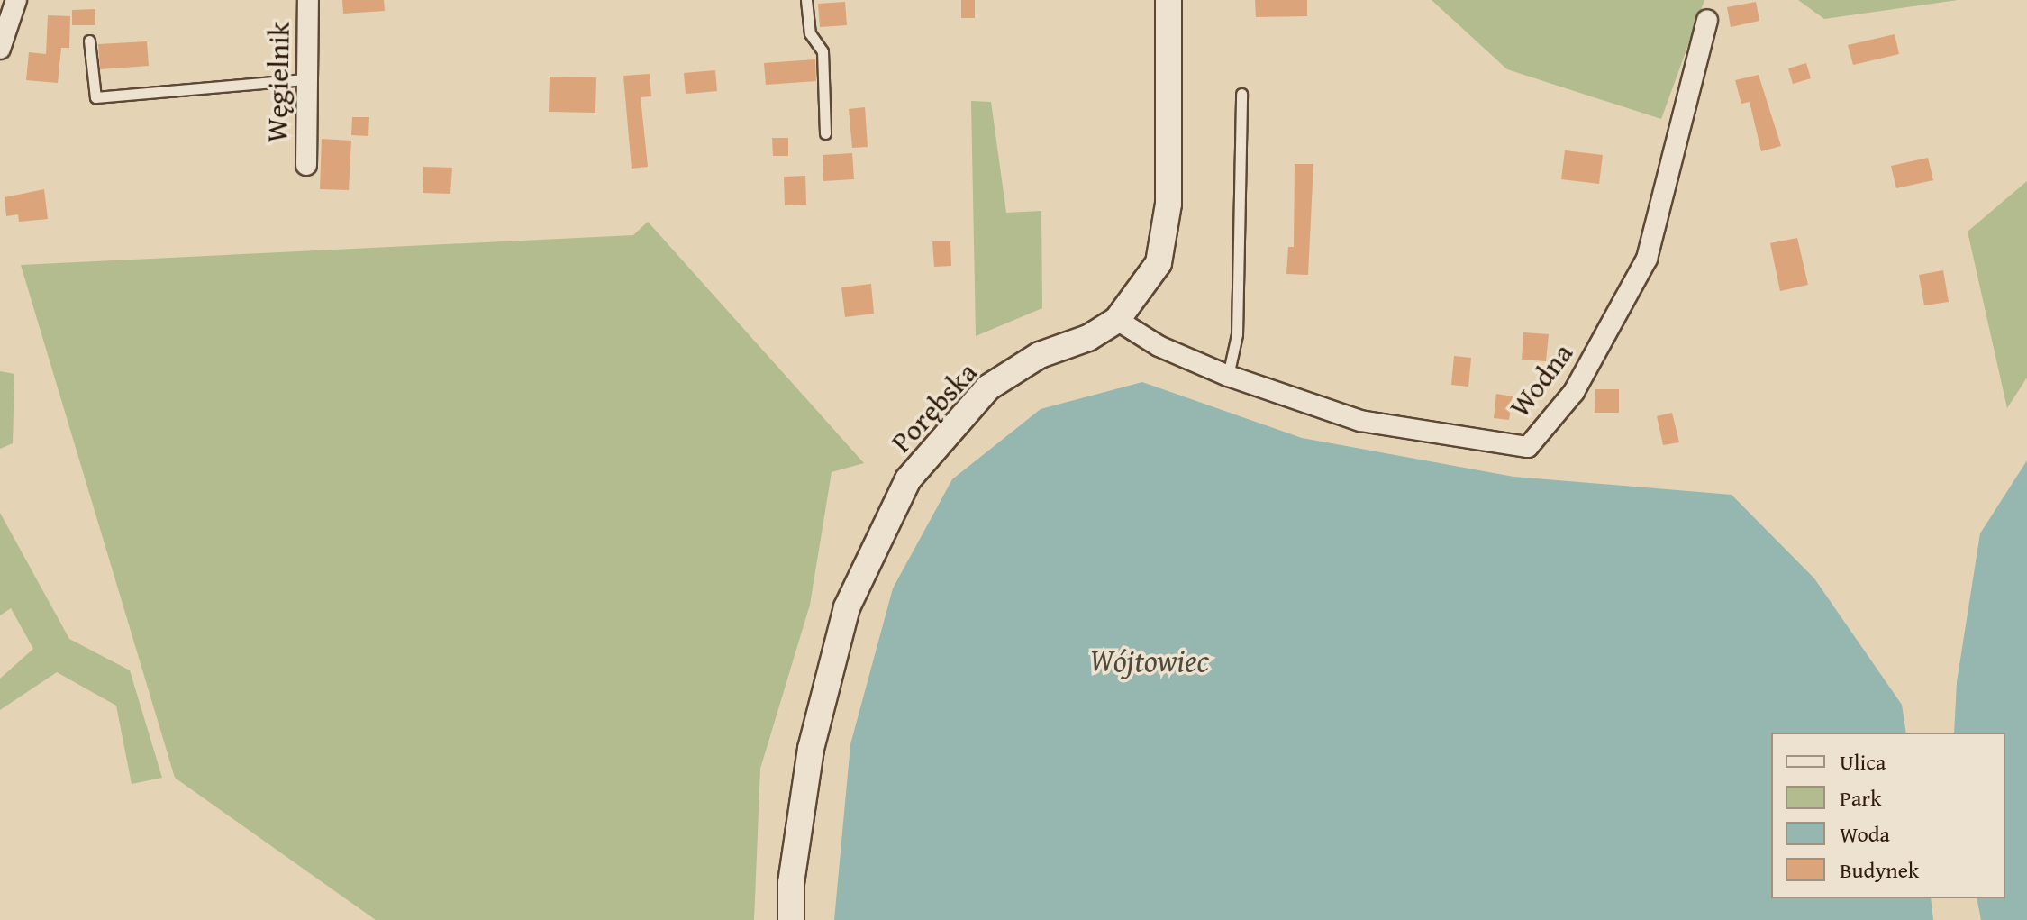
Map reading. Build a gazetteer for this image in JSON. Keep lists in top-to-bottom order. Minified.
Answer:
{"streets":{"street":["Węgielnik","Wodna","Porębska"]},"crossings":[["Wodna","Porębska"]],"water":["Wójtowiec"],"legend":["Ulica","Park","Woda","Budynek"]}
